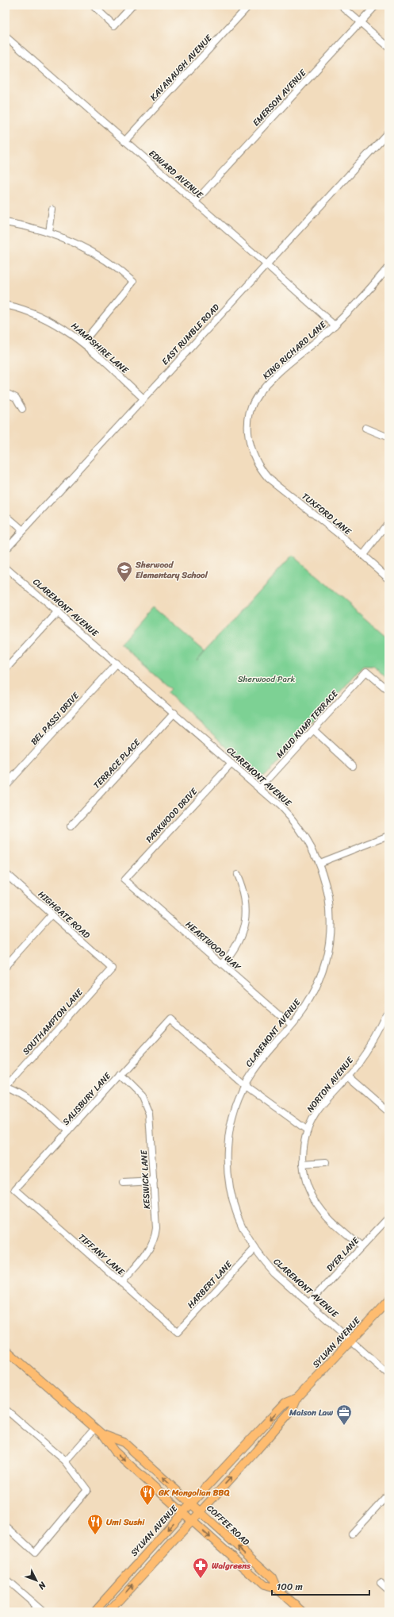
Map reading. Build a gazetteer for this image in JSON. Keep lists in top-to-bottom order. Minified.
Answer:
{"streets":{"main road":["SYLVAN AVENUE","COFFEE ROAD"],"street":["KAVANAUGH AVENUE","EMERSON AVENUE","EDWARD AVENUE","EAST RUMBLE ROAD","HAMPSHIRE LANE","KING RICHARD LANE","TUXFORD LANE","CLAREMONT AVENUE","BEL PASSI DRIVE","MAUD KUMP TERRACE","TERRACE PLACE","PARKWOOD DRIVE","HIGHGATE ROAD","HEARTWOOD WAY","SOUTHAMPTON LANE","NORTON AVENUE","SALISBURY LANE","KESWICK LANE","TIFFANY LANE","DYER LANE","HARBERT LANE"]},"crossings":[["KAVANAUGH AVENUE","EDWARD AVENUE"],["EMERSON AVENUE","EDWARD AVENUE"],["EDWARD AVENUE","EAST RUMBLE ROAD"],["EDWARD AVENUE","KING RICHARD LANE"],["EAST RUMBLE ROAD","HAMPSHIRE LANE"],["KING RICHARD LANE","TUXFORD LANE"],["CLAREMONT AVENUE","BEL PASSI DRIVE"],["CLAREMONT AVENUE","MAUD KUMP TERRACE"],["CLAREMONT AVENUE","TERRACE PLACE"],["CLAREMONT AVENUE","PARKWOOD DRIVE"],["CLAREMONT AVENUE","HEARTWOOD WAY"],["CLAREMONT AVENUE","SALISBURY LANE"],["CLAREMONT AVENUE","DYER LANE"],["CLAREMONT AVENUE","HARBERT LANE"],["CLAREMONT AVENUE","SYLVAN AVENUE"],["PARKWOOD DRIVE","HEARTWOOD WAY"],["HIGHGATE ROAD","SOUTHAMPTON LANE"],["NORTON AVENUE","DYER LANE"],["SALISBURY LANE","KESWICK LANE"],["SALISBURY LANE","TIFFANY LANE"],["KESWICK LANE","TIFFANY LANE"],["TIFFANY LANE","HARBERT LANE"],["SYLVAN AVENUE","COFFEE ROAD"]],"parks":["Sherwood Park"],"places":{"school or university":["Sherwood Elementary School"],"office":["Maison Law"],"restaurant":["GK Mongolian BBQ","Umi Sushi"],"pharmacy":["Walgreens"]},"scale_bar":"100 m","north":"bottom right"}
